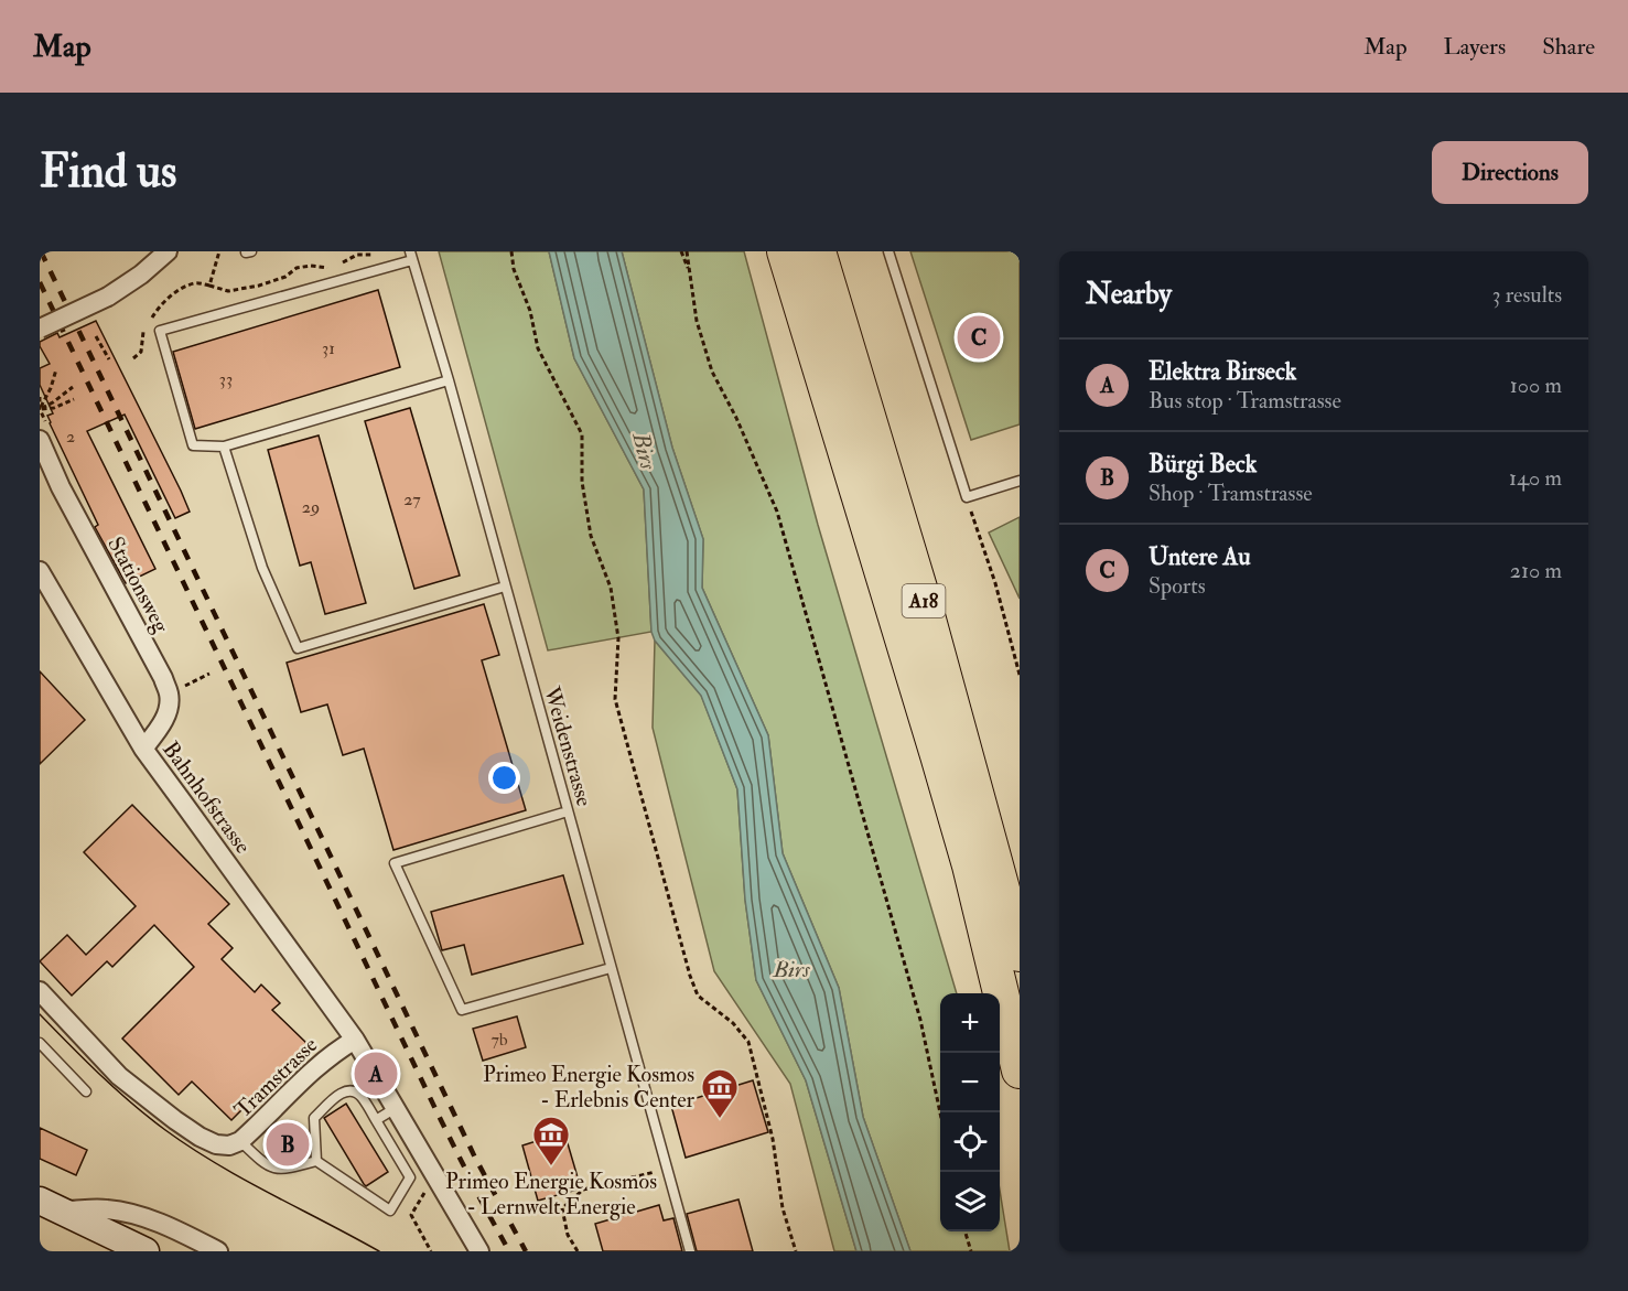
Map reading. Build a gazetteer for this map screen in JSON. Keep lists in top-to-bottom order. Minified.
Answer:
{"streets":{"highway":["A18"],"street":["Stationsweg","Bahnhofstrasse","Tramstrasse"],"lane":["Weidenstrasse"]},"crossings":[["Bahnhofstrasse","Tramstrasse"]],"water":["Birs"],"places":{"museum":["Primeo Energie Kosmos - Erlebnis Center","Primeo Energie Kosmos - Lernwelt Energie"]},"house_numbers":["31","33","2","27","29","7b"],"page":{"header":"Map","nav":["Map","Layers","Share"],"buttons":"Directions","title":"Find us","heading":["Nearby","3 results"],"pins":["C","A","B"],"list":[{"mark":"A","name":"Elektra Birseck","note":"Bus stop · Tramstrasse","value":"100 m"},{"mark":"B","name":"Bürgi Beck","note":"Shop · Tramstrasse","value":"140 m"},{"mark":"C","name":"Untere Au","note":"Sports","value":"210 m"}],"map_buttons":["+","−"]}}
